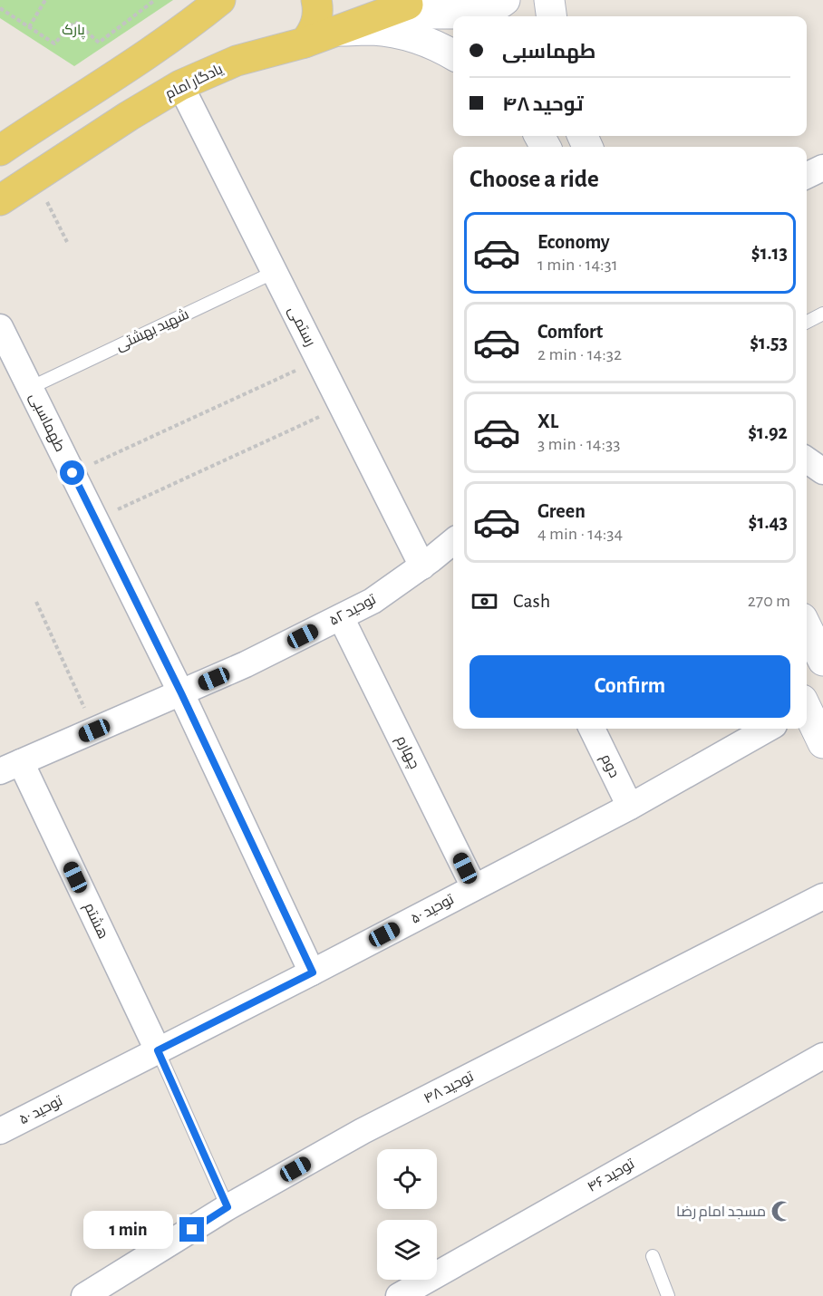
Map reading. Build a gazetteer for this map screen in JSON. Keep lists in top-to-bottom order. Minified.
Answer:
{"streets":{"main road":["یادگار امام"],"street":["رستمی","طهماسبی","توحید ۵۲","چهارم","دوم","توحید ۵۰","هشتم","توحید ۴۸","توحید ۴۶"],"lane":["شهید بهشتی"]},"crossings":[["یادگار امام","رستمی"],["رستمی","شهید بهشتی"],["رستمی","توحید ۵۲"],["شهید بهشتی","طهماسبی"],["طهماسبی","توحید ۵۲"],["طهماسبی","توحید ۵۰"],["توحید ۵۲","چهارم"],["توحید ۵۲","هشتم"],["چهارم","توحید ۵۰"],["دوم","توحید ۵۰"],["توحید ۵۰","هشتم"]],"parks":["پارک"],"places":{"mosque":["مسجد امام رضا"]},"page":{"banner":["طهماسبی","توحید ۴۸"],"heading":"Choose a ride","list":[{"name":"Economy","note":"1 min · 14:31","value":"$1.13"},{"name":"Comfort","note":"2 min · 14:32","value":"$1.53"},{"name":"XL","note":"3 min · 14:33","value":"$1.92"},{"name":"Green","note":"4 min · 14:34","value":"$1.43"}],"pay":["Cash","270 m"],"buttons":"Confirm","bubble":"1 min"}}
